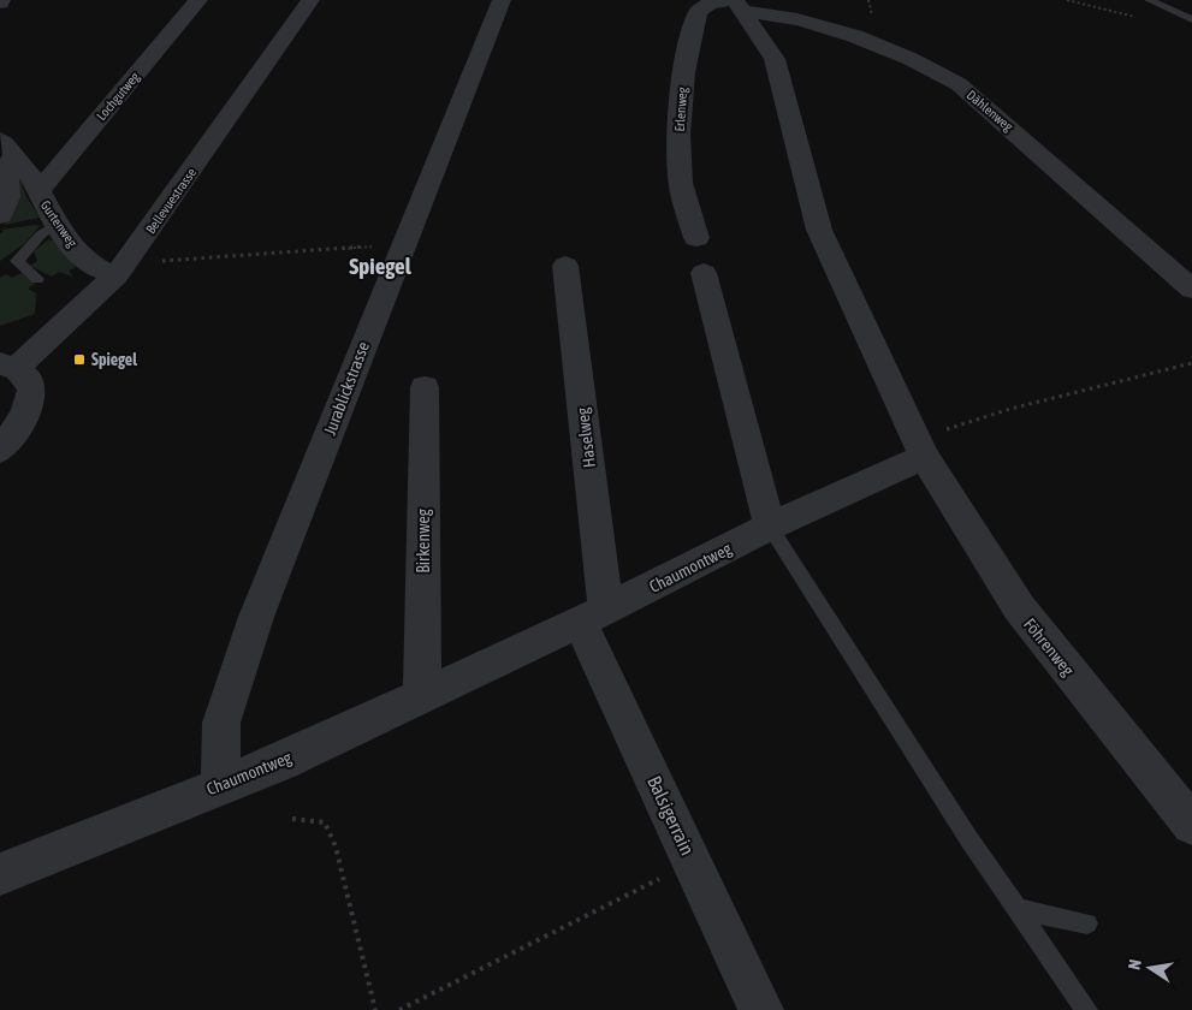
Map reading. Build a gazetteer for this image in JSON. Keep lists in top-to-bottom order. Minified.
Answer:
{"streets":{"street":["Lochgutweg","Erlenweg","Dählenweg","Bellevuestrasse","Gurtenweg","Jurablickstrasse","Haselweg","Birkenweg","Chaumontweg","Föhrenweg","Balsigerrain"]},"crossings":[["Lochgutweg","Gurtenweg"],["Erlenweg","Dählenweg"],["Bellevuestrasse","Gurtenweg"],["Jurablickstrasse","Chaumontweg"],["Haselweg","Chaumontweg"],["Haselweg","Balsigerrain"],["Birkenweg","Chaumontweg"],["Chaumontweg","Föhrenweg"],["Chaumontweg","Balsigerrain"]],"districts":["Spiegel"],"places":{"transit":["Spiegel"]},"north":"left"}
